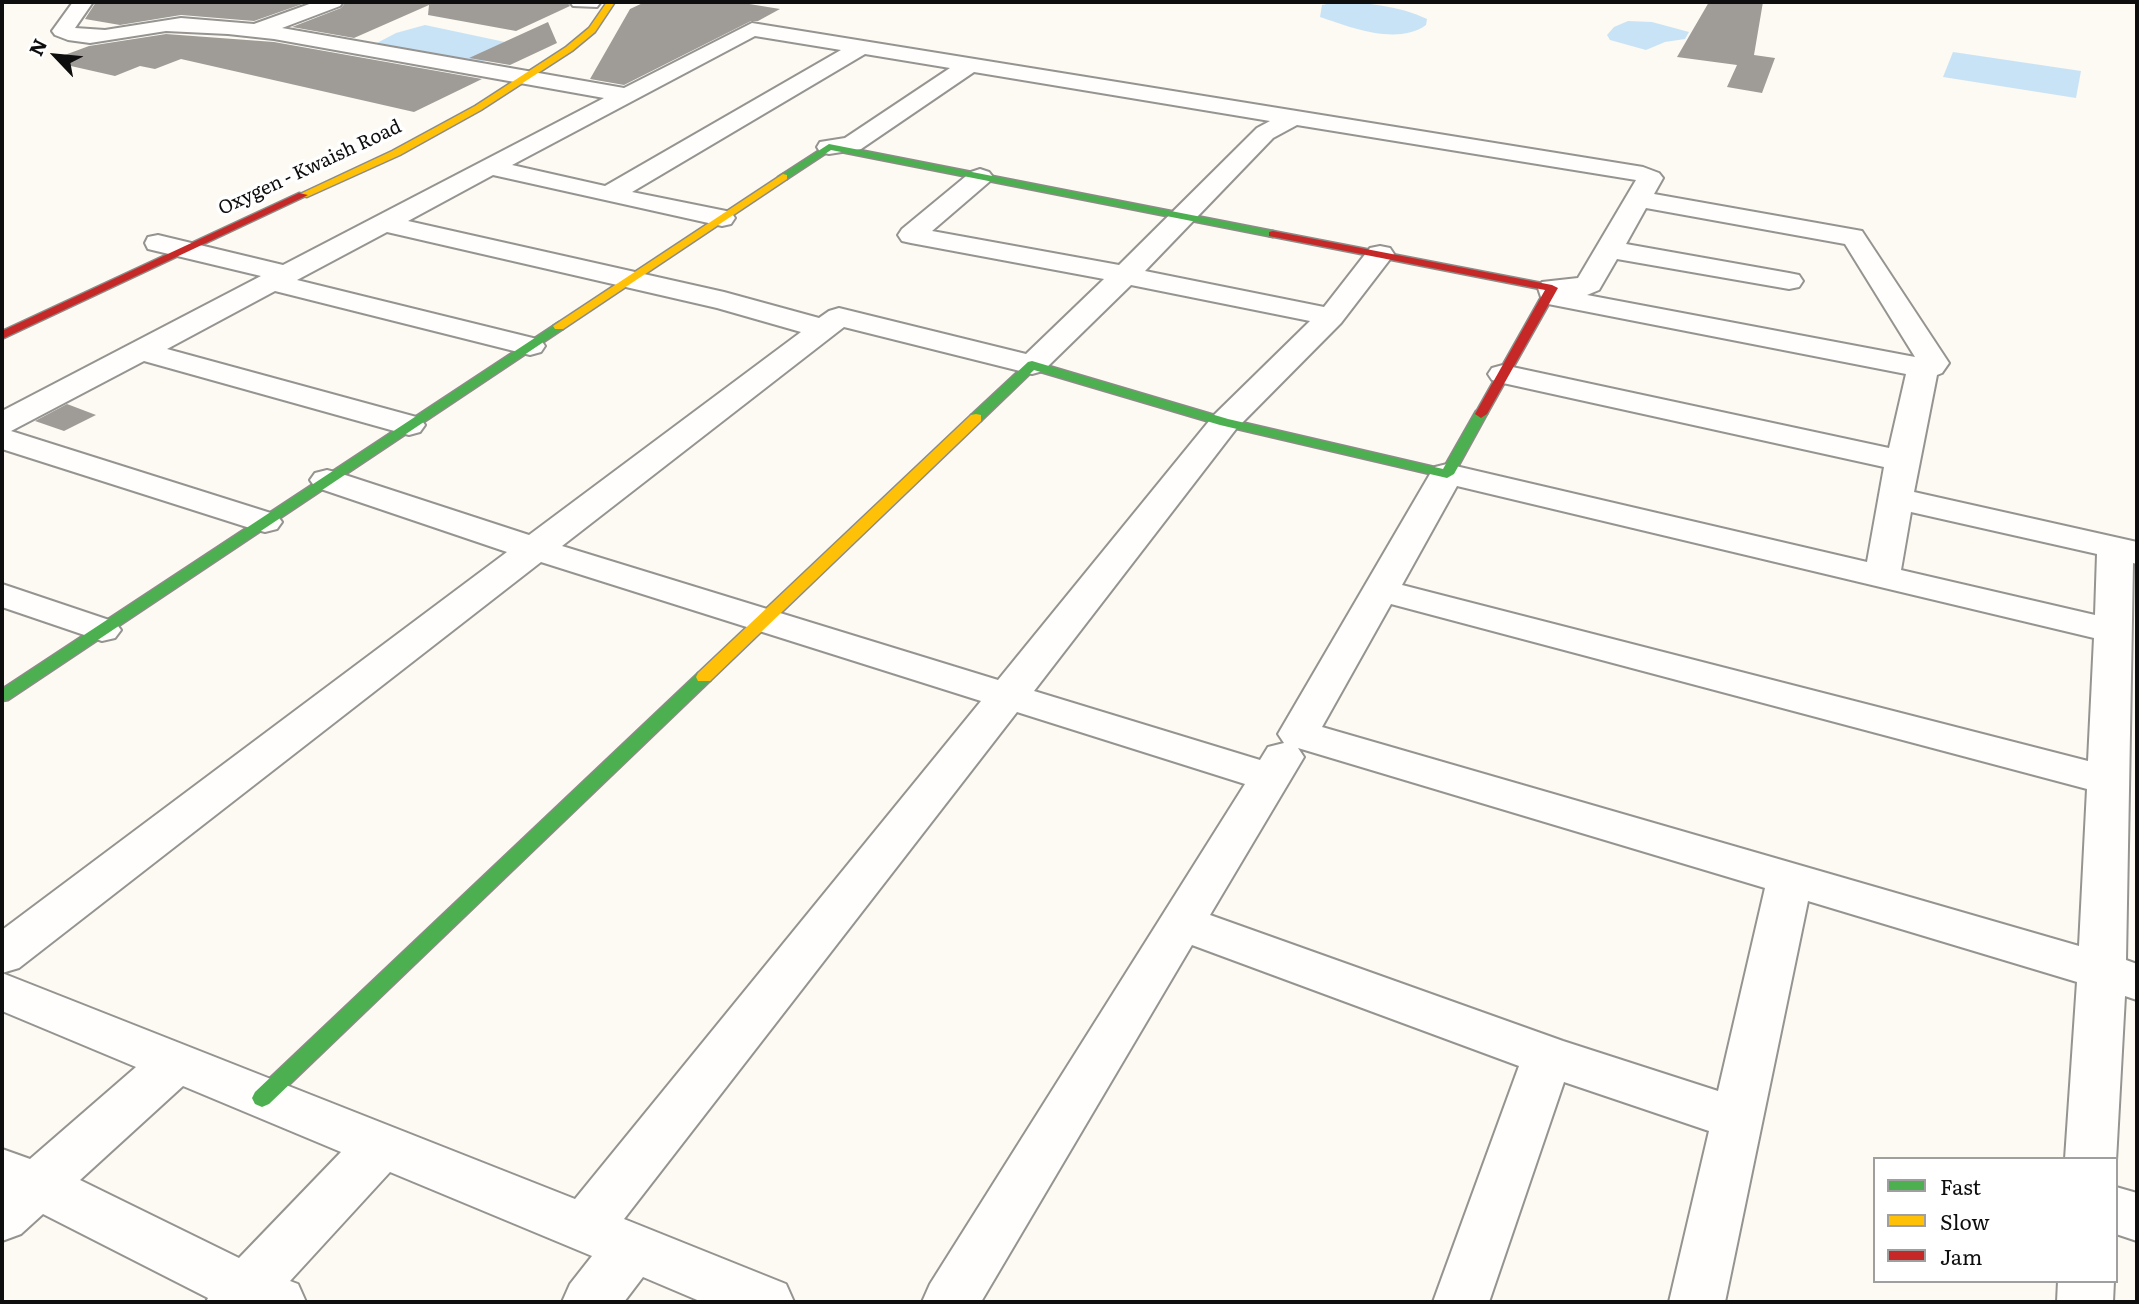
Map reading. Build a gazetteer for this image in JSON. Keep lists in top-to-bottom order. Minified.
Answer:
{"streets":{"street":["Oxygen - Kwaish Road"]},"legend":["Fast","Slow","Jam"],"north":"top left"}
